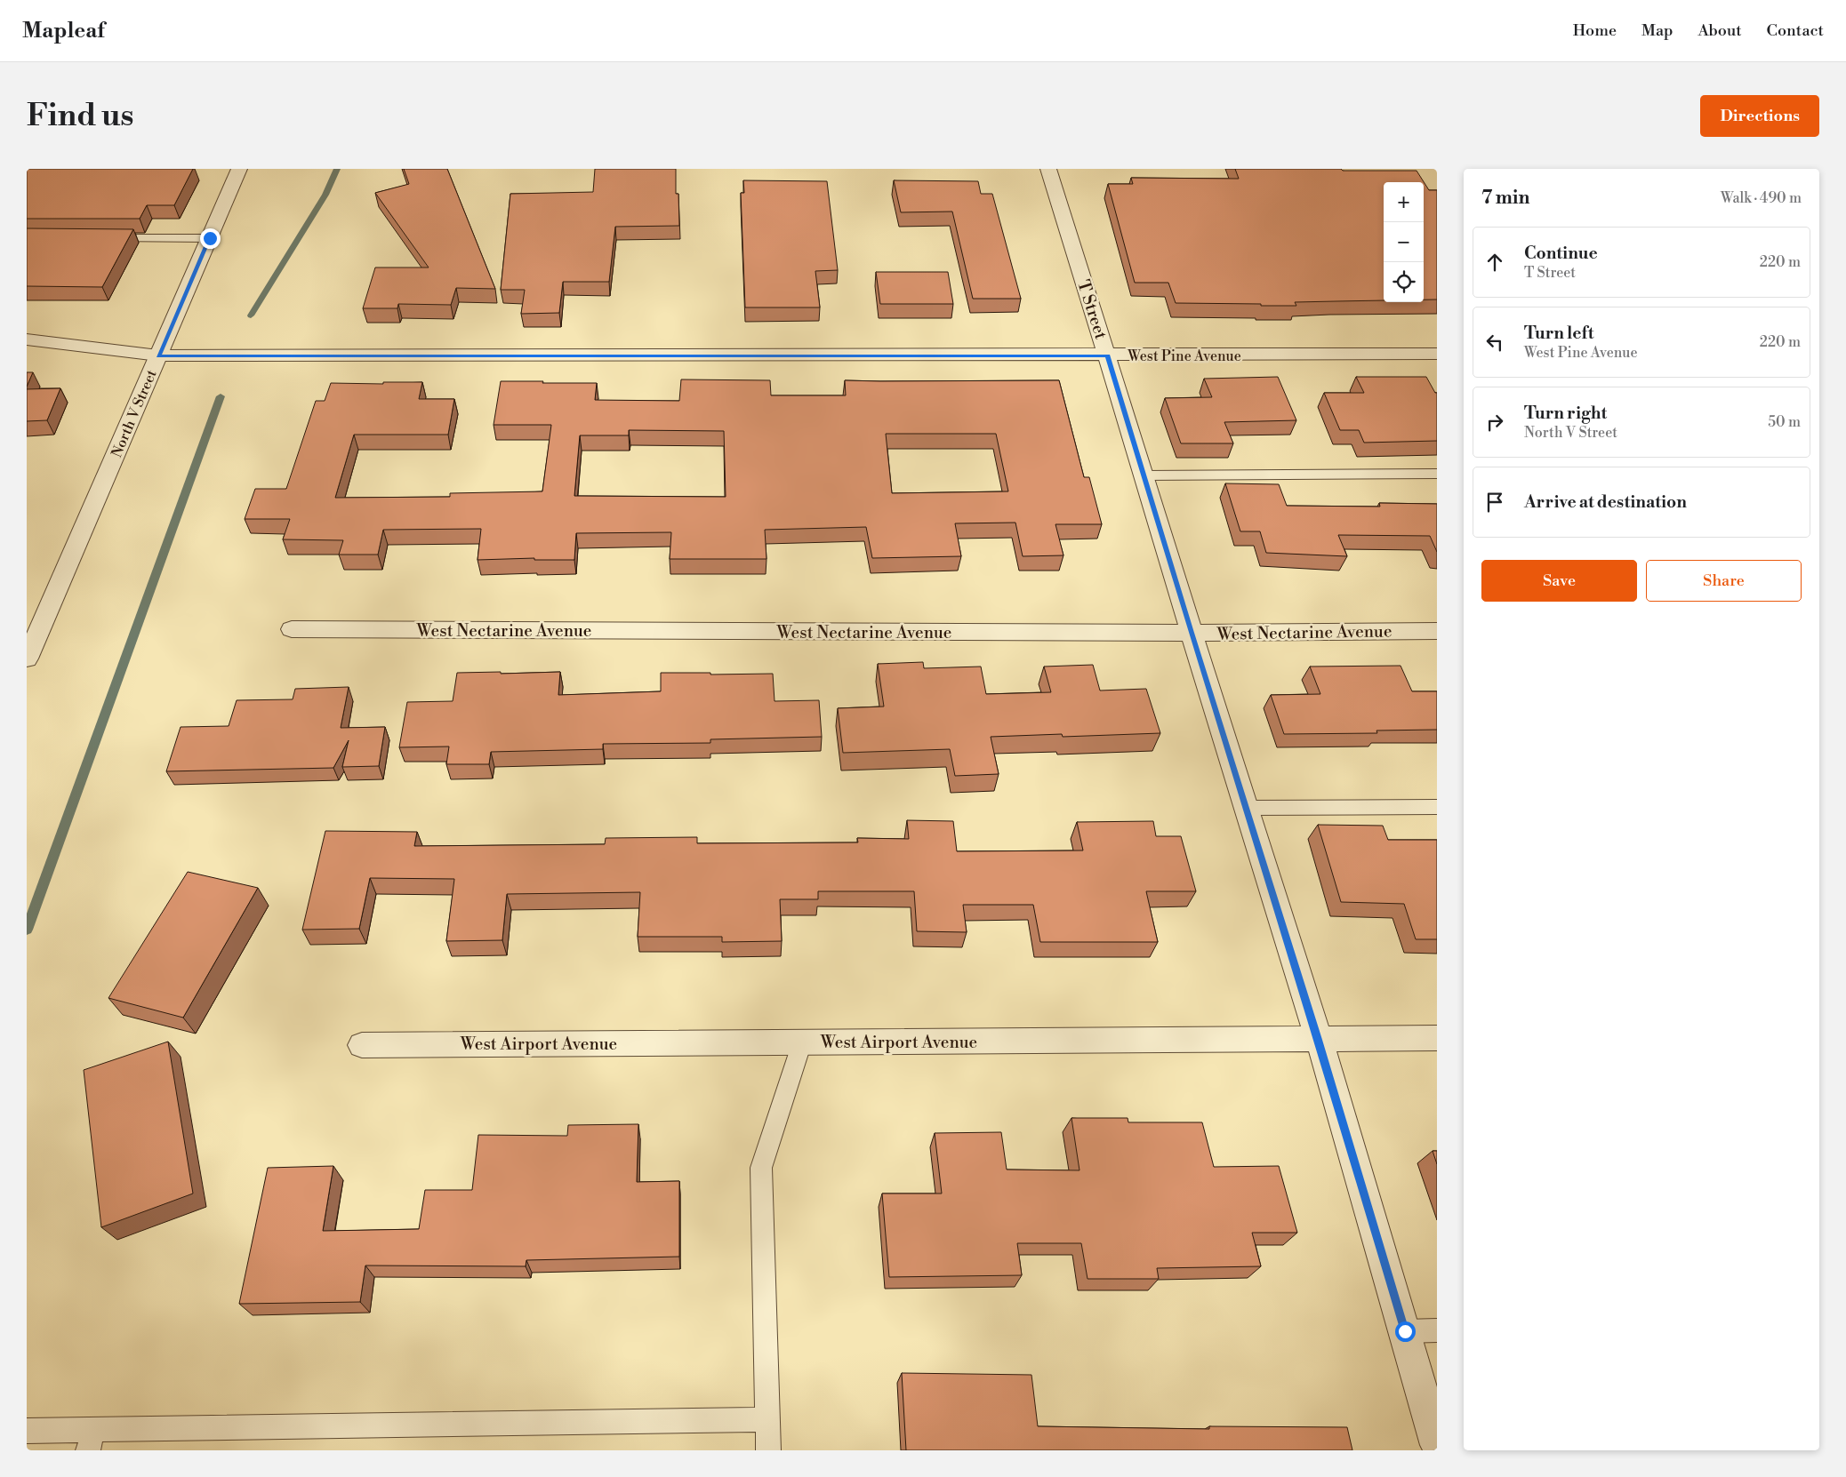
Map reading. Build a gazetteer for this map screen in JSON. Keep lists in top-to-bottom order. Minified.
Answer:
{"streets":{"street":["T Street","West Pine Avenue","North V Street","West Nectarine Avenue","West Airport Avenue"]},"crossings":[["T Street","West Pine Avenue"],["T Street","West Nectarine Avenue"],["T Street","West Airport Avenue"],["West Pine Avenue","North V Street"]],"page":{"header":"Mapleaf","nav":["Home","Map","About","Contact"],"buttons":["Directions",["Save","Share"]],"title":"Find us","heading":["7 min","Walk · 490 m"],"map_buttons":["+","−"],"list":[["Continue","T Street","220 m"],["Turn left","West Pine Avenue","220 m"],["Turn right","North V Street","50 m"],"Arrive at destination"]}}
